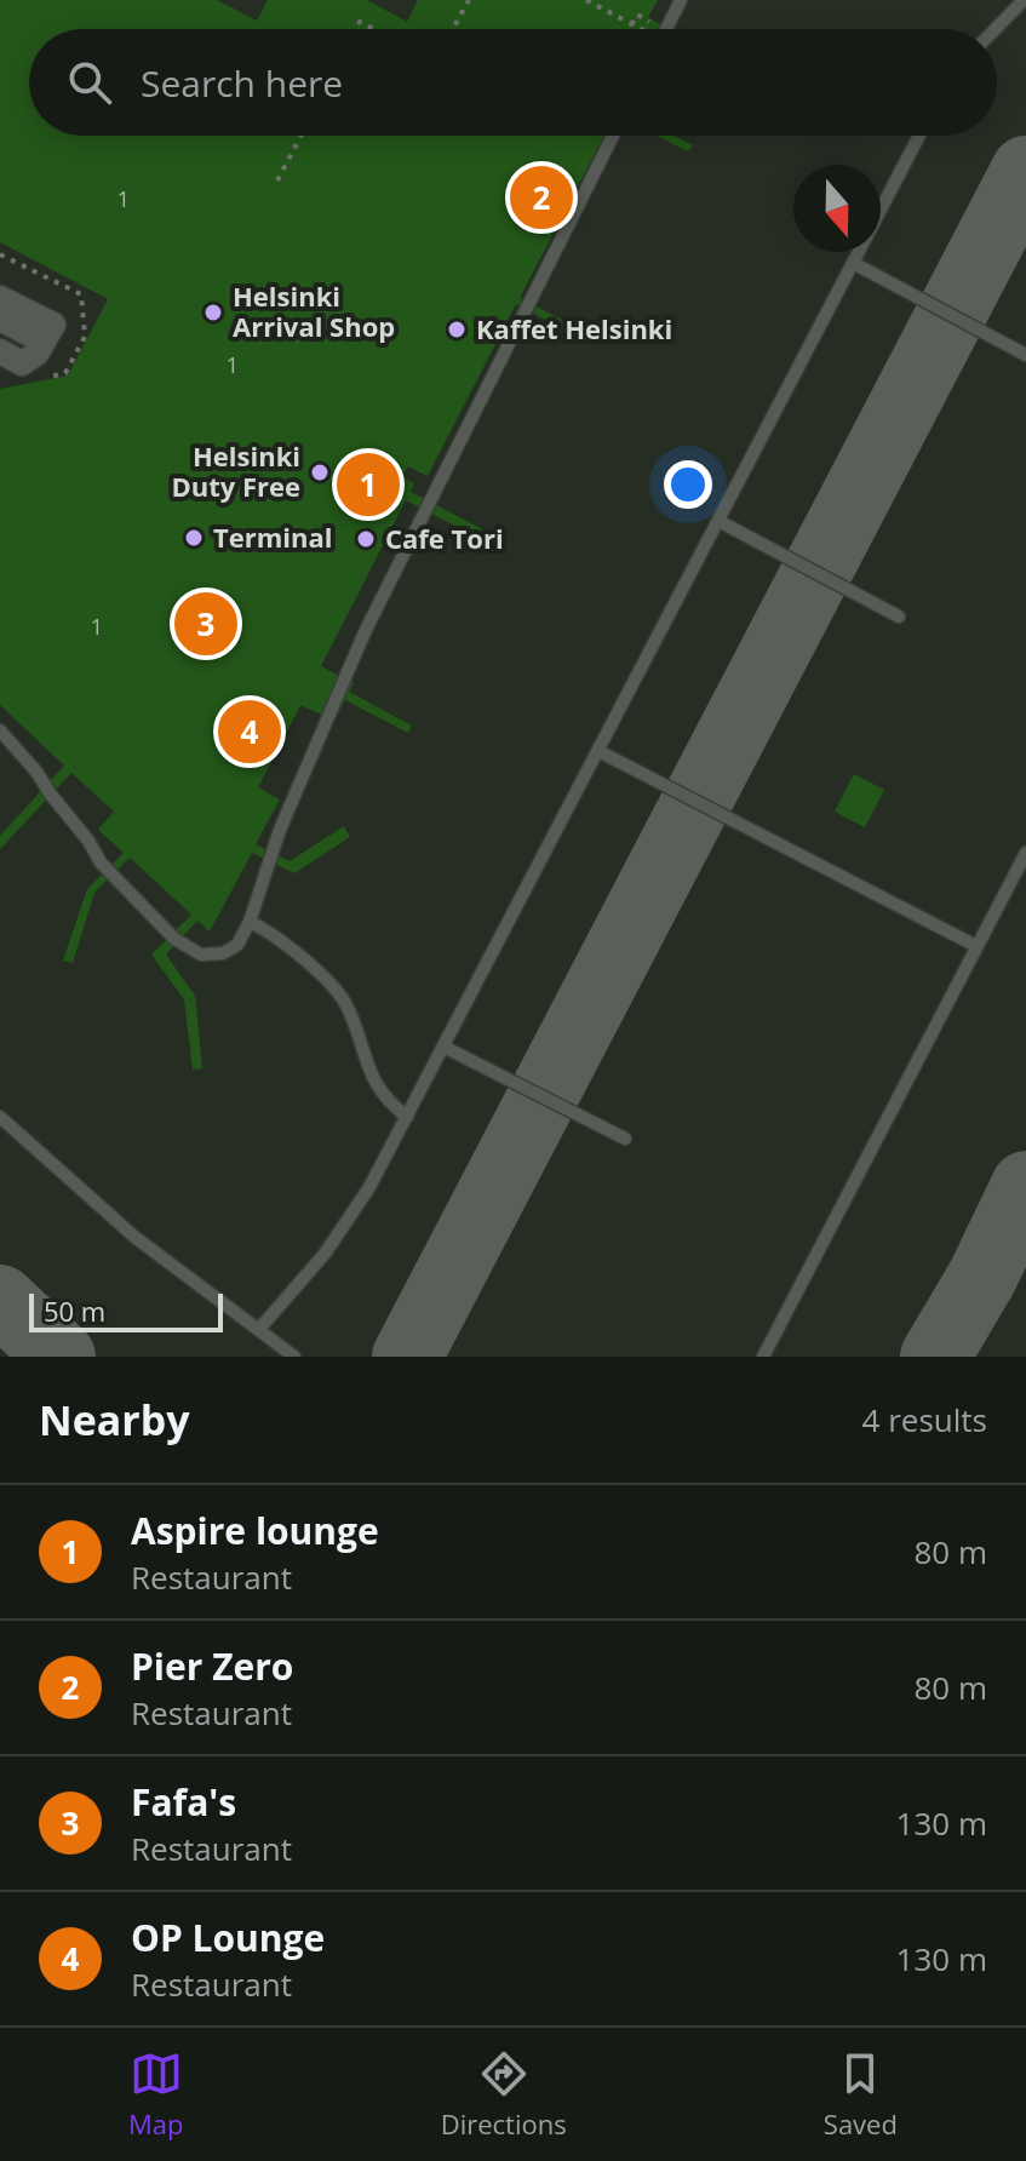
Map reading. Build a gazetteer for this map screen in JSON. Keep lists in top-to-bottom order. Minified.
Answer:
{"places":["Helsinki Arrival Shop","Kaffet Helsinki","Helsinki Duty Free","Terminal","Cafe Tori"],"house_numbers":["1","1","1"],"scale_bar":"50 m","north":"bottom","page":{"search":"Search here","pins":["2","1","3","4"],"scale":"50 m","heading":["Nearby","4 results"],"list":[{"mark":"1","name":"Aspire lounge","note":"Restaurant","value":"80 m"},{"mark":"2","name":"Pier Zero","note":"Restaurant","value":"80 m"},{"mark":"3","name":"Fafa's","note":"Restaurant","value":"130 m"},{"mark":"4","name":"OP Lounge","note":"Restaurant","value":"130 m"}],"nav":["Map","Directions","Saved"]}}
